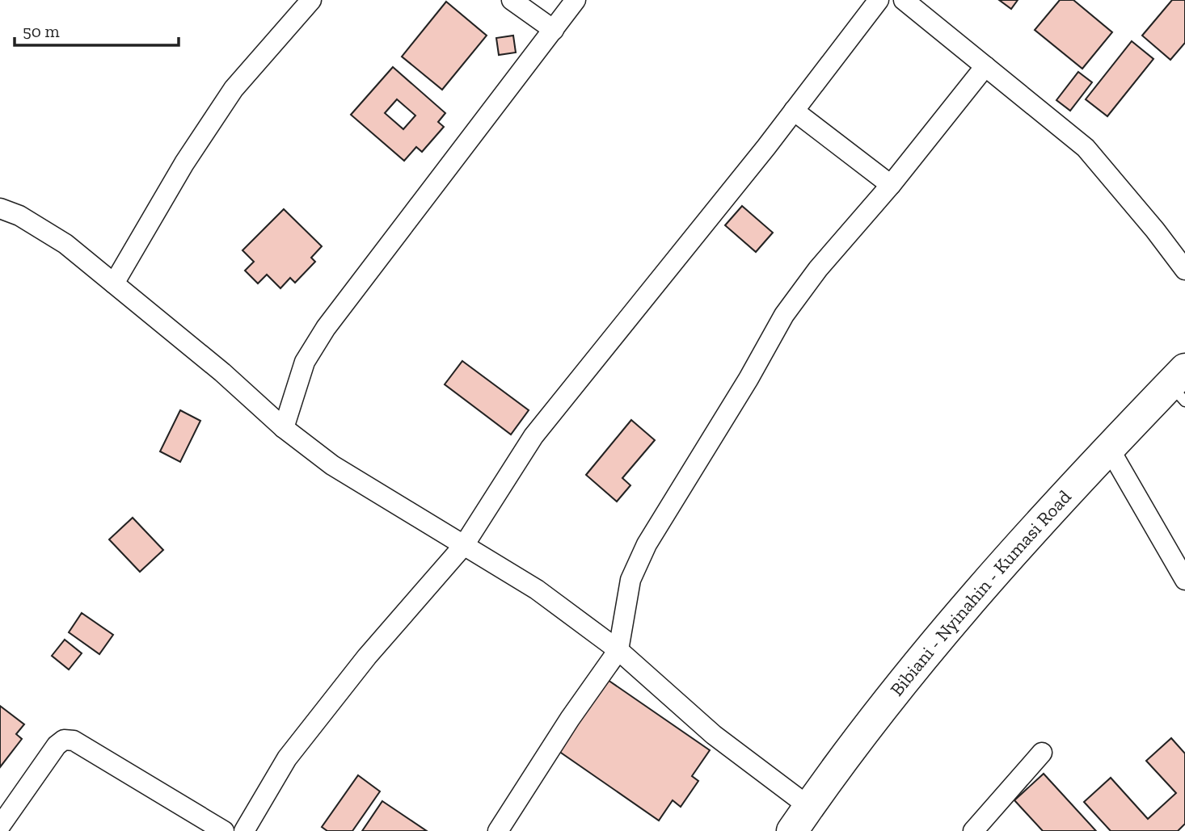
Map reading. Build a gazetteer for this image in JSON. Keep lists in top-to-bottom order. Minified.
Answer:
{"streets":{"main road":["Bibiani - Nyinahin - Kumasi Road"]},"scale_bar":"50 m"}
